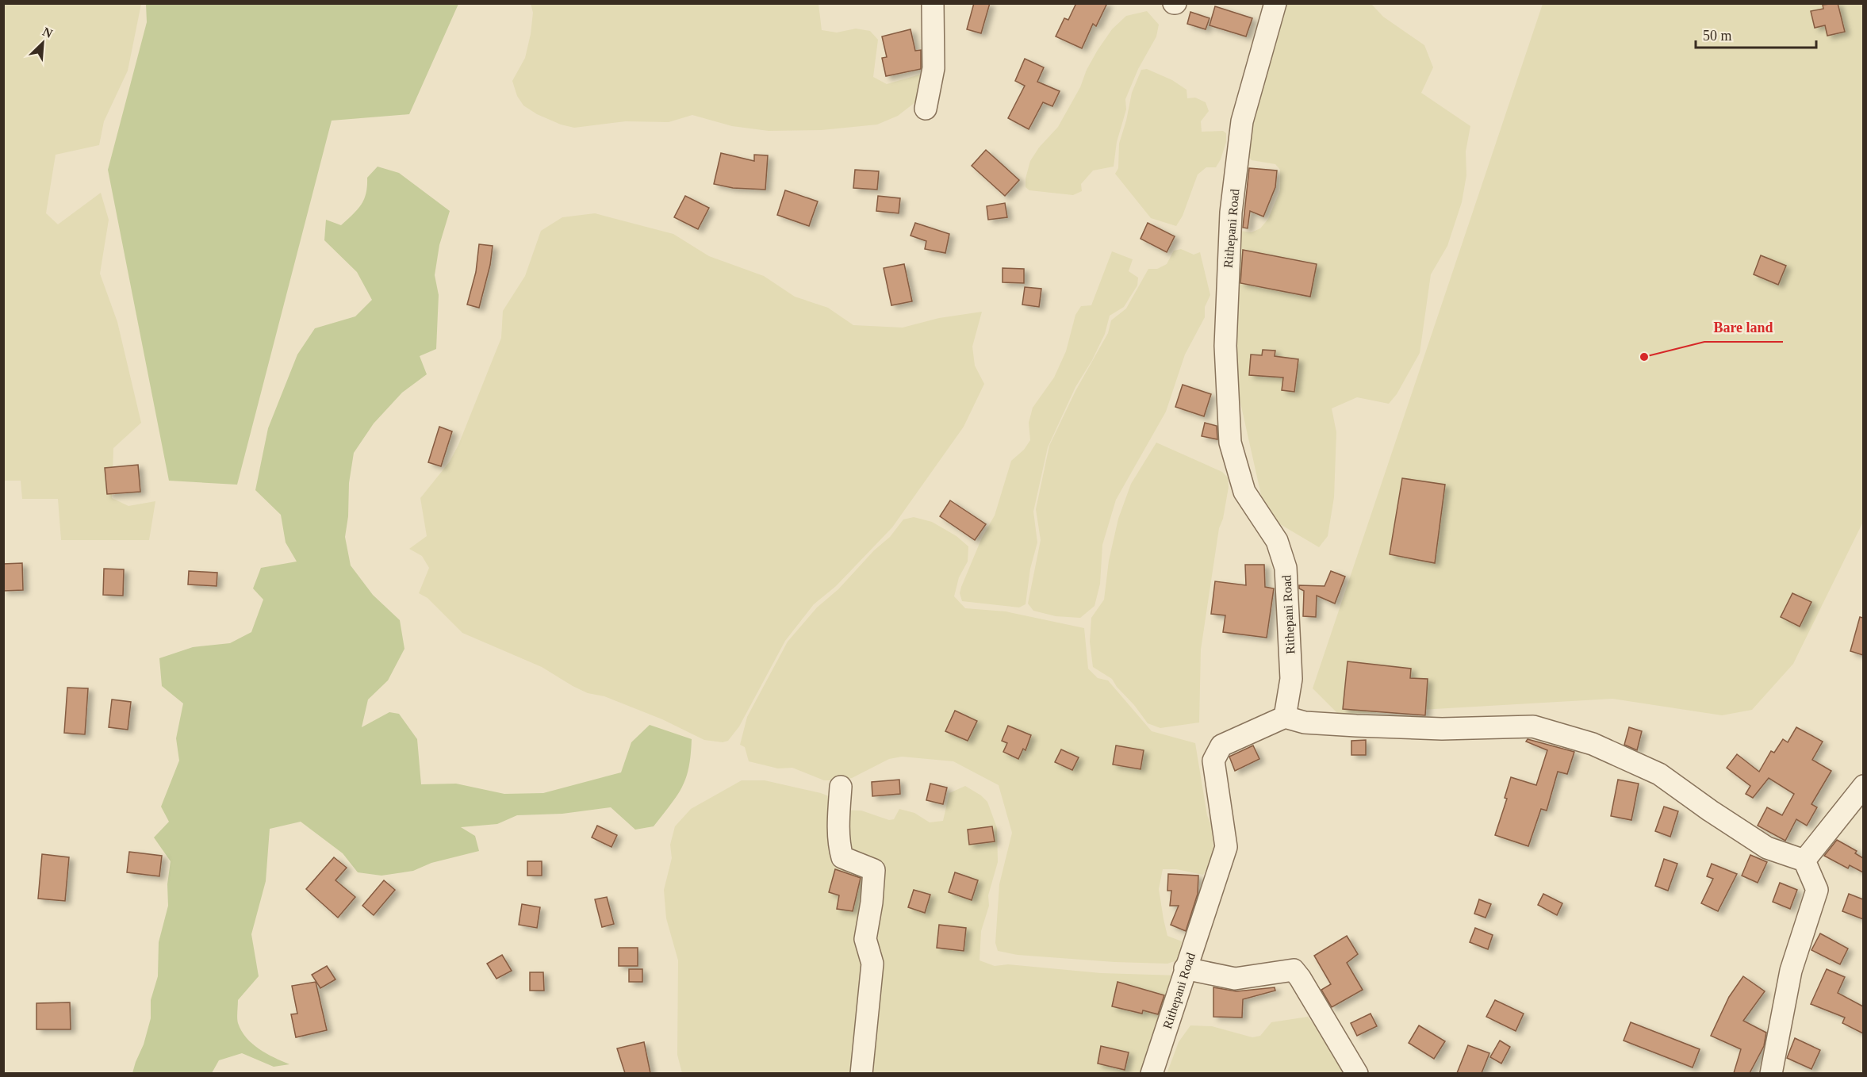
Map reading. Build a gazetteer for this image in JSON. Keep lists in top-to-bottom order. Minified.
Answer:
{"streets":{"street":["Rithepani Road"]},"places":["Bare land"],"scale_bar":"50 m","north":"top right"}
